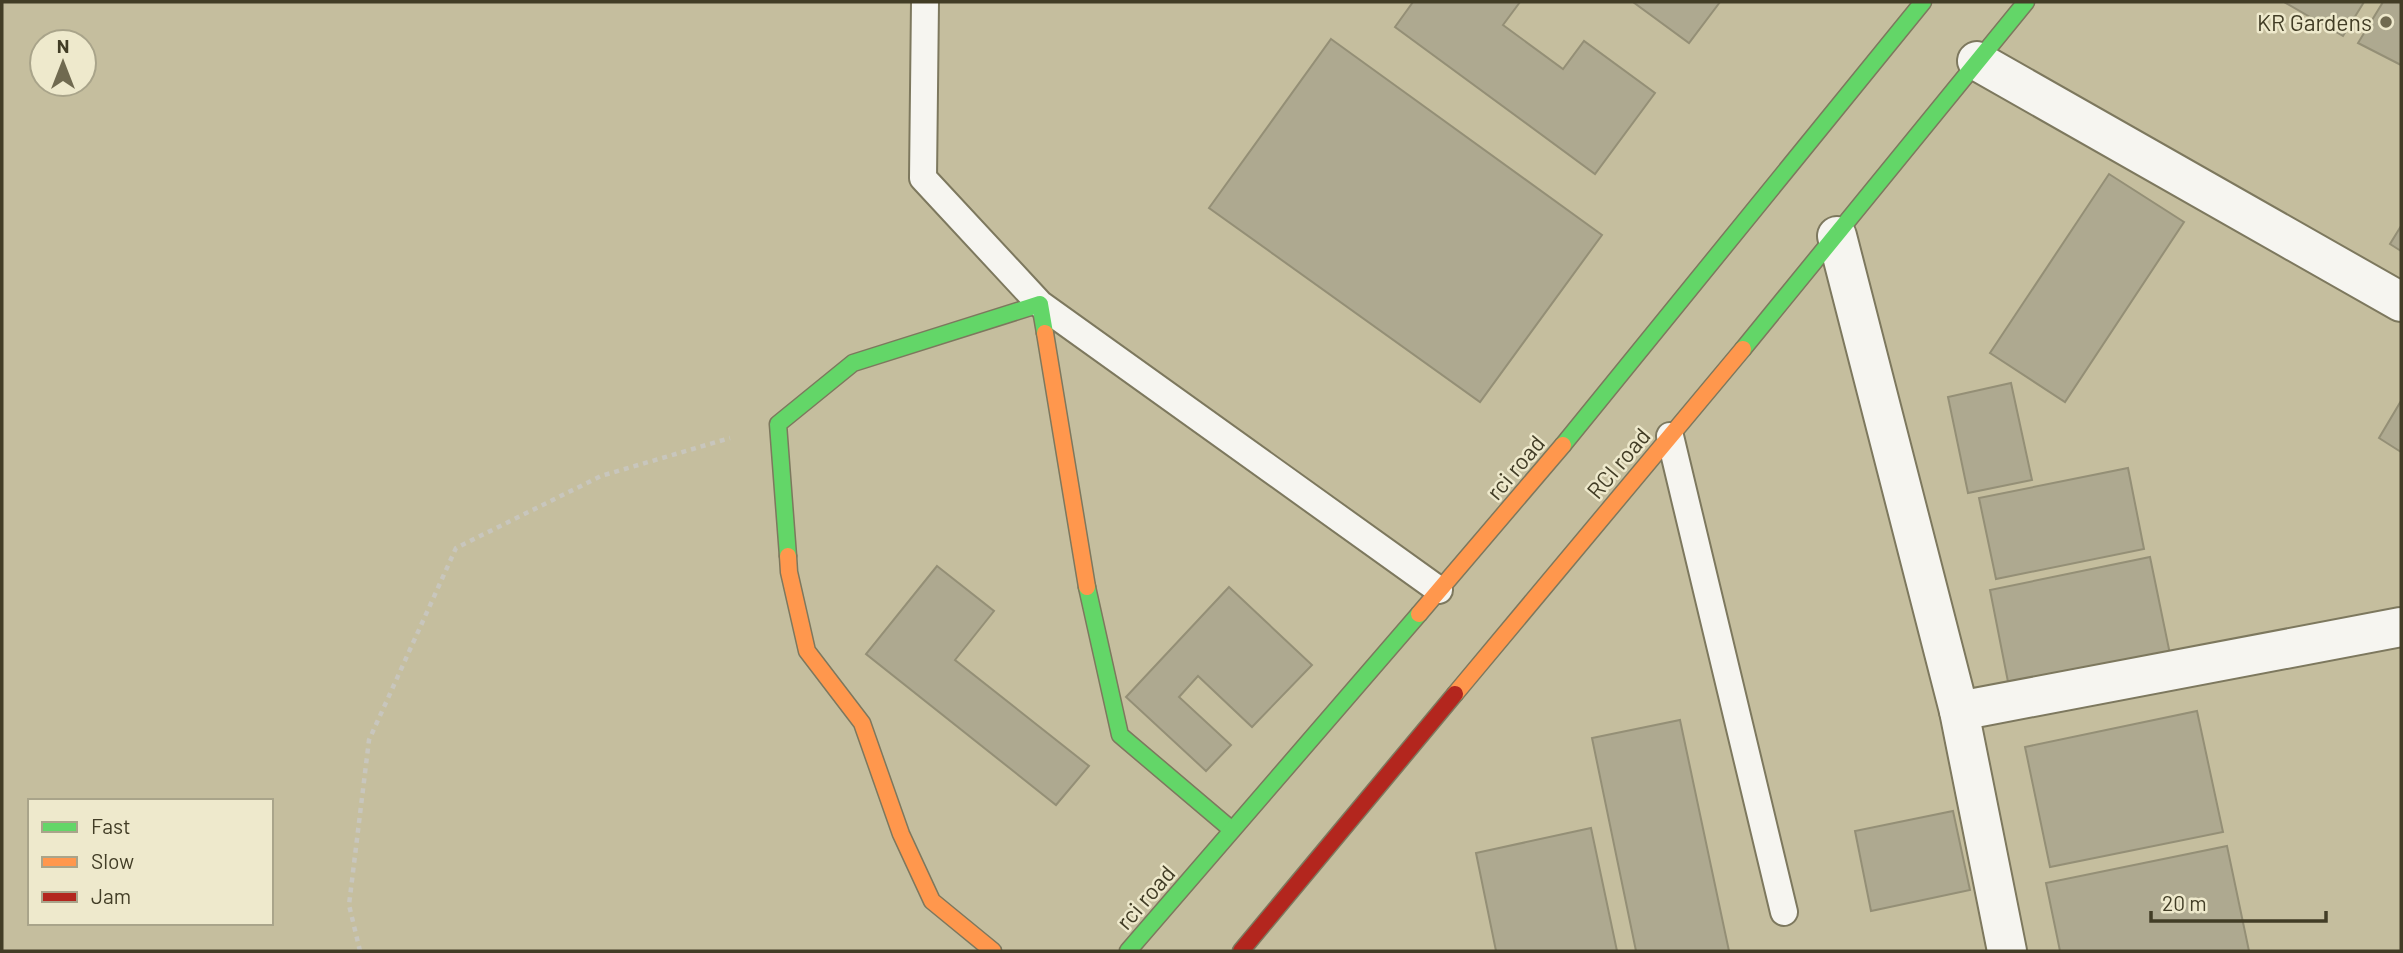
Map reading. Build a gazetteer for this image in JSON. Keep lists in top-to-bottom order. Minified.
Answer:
{"streets":{"main road":["RCI road","rci road"]},"places":["KR Gardens"],"legend":["Fast","Slow","Jam"],"scale_bar":"20 m","north":"top"}
